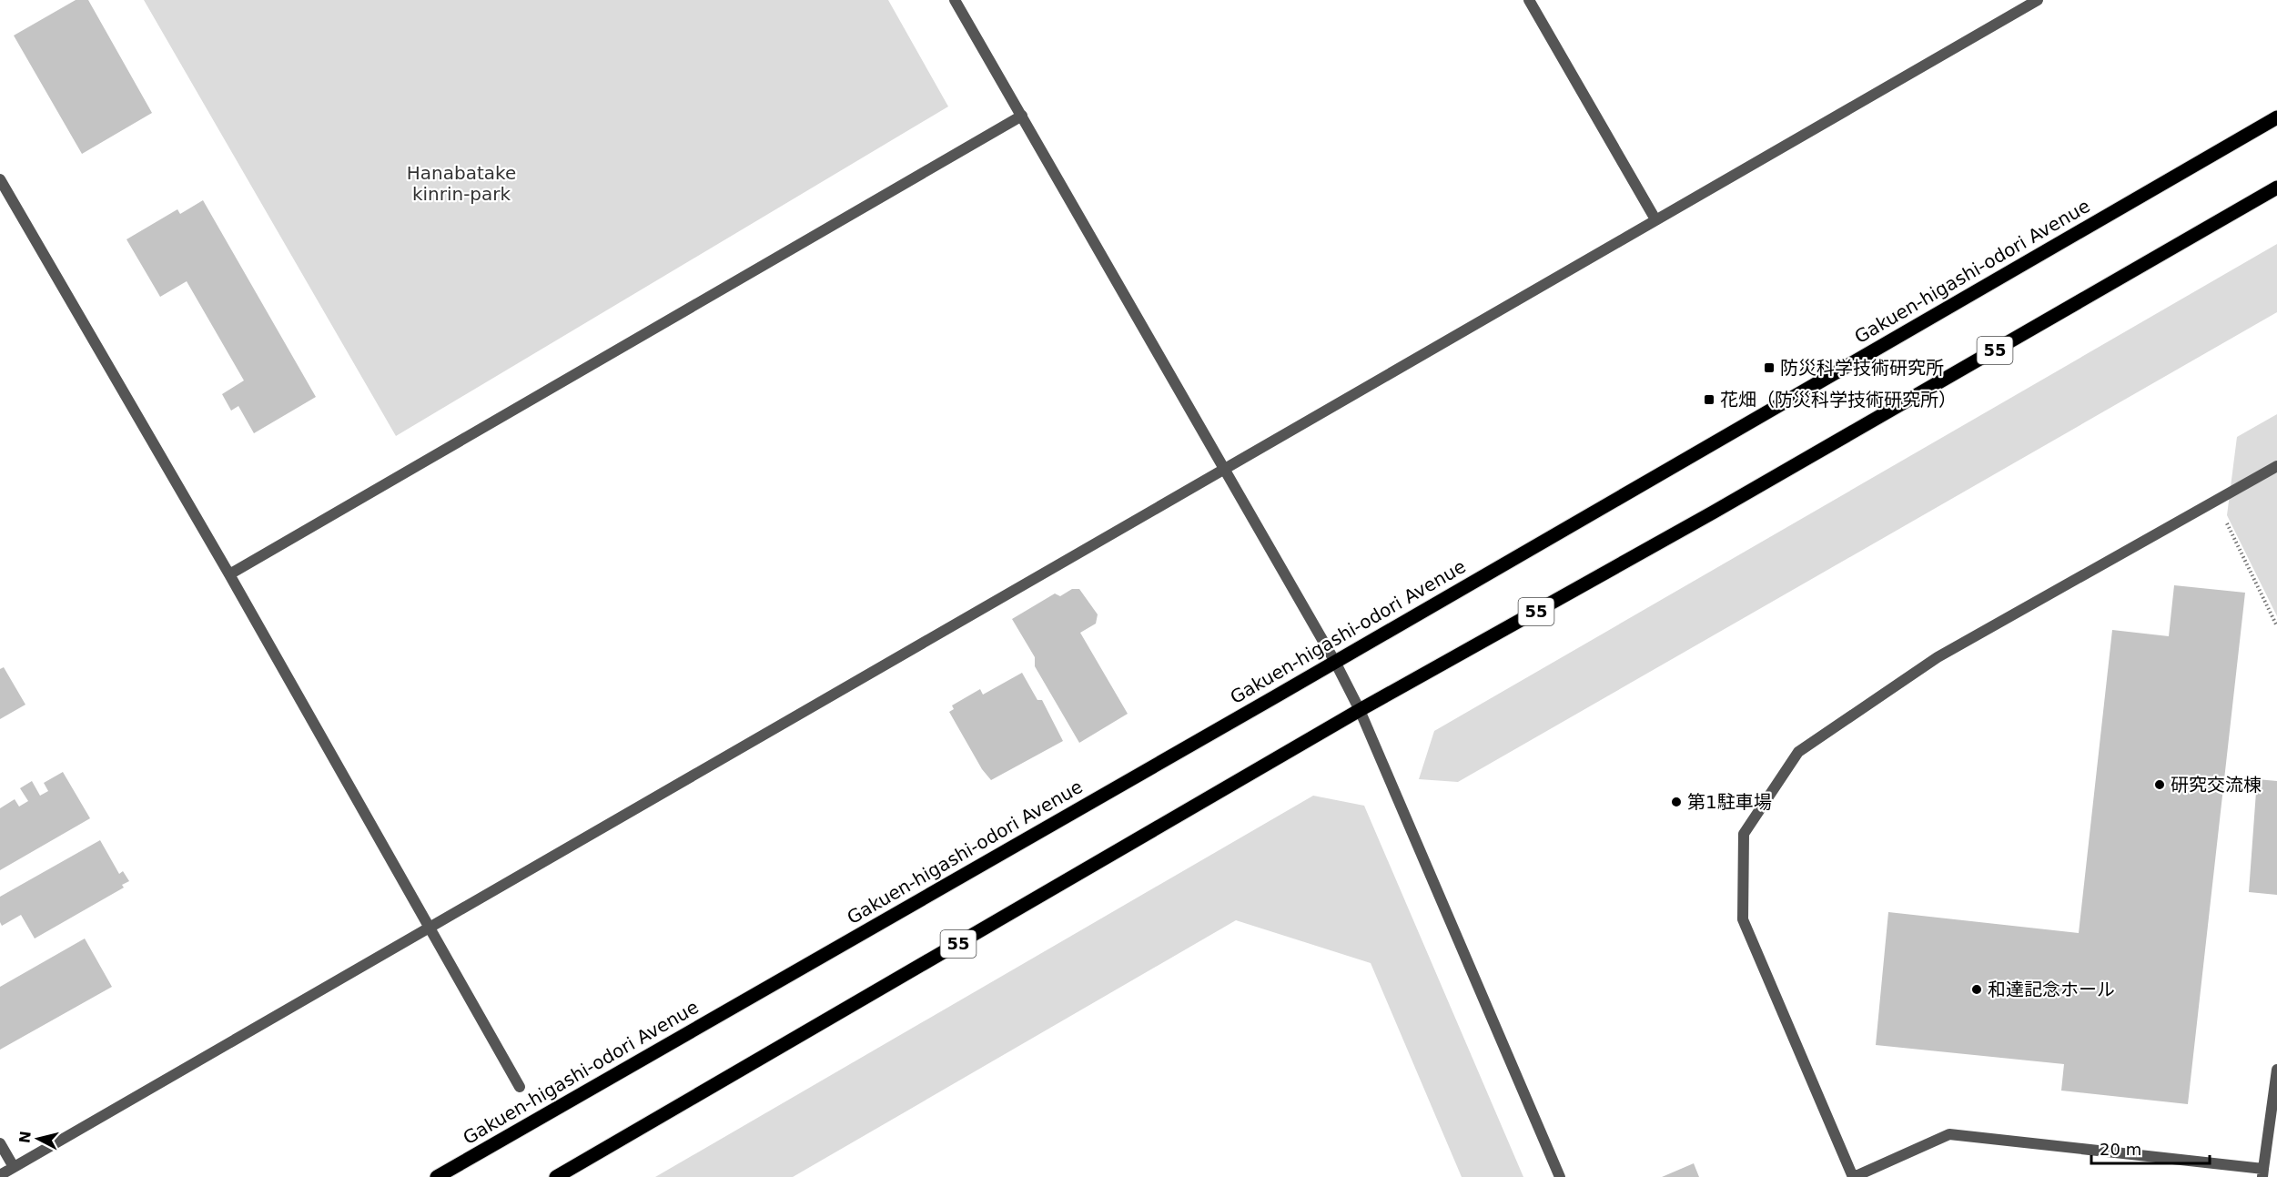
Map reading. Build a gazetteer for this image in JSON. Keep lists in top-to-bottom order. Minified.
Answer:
{"streets":{"main road":["Gakuen-higashi-odori Avenue","55"]},"parks":["Hanabatake kinrin-park"],"places":{"transit":["防災科学技術研究所","花畑（防災科学技術研究所）"],"other":["研究交流棟","第1駐車場","和達記念ホール"]},"scale_bar":"20 m","north":"left"}
